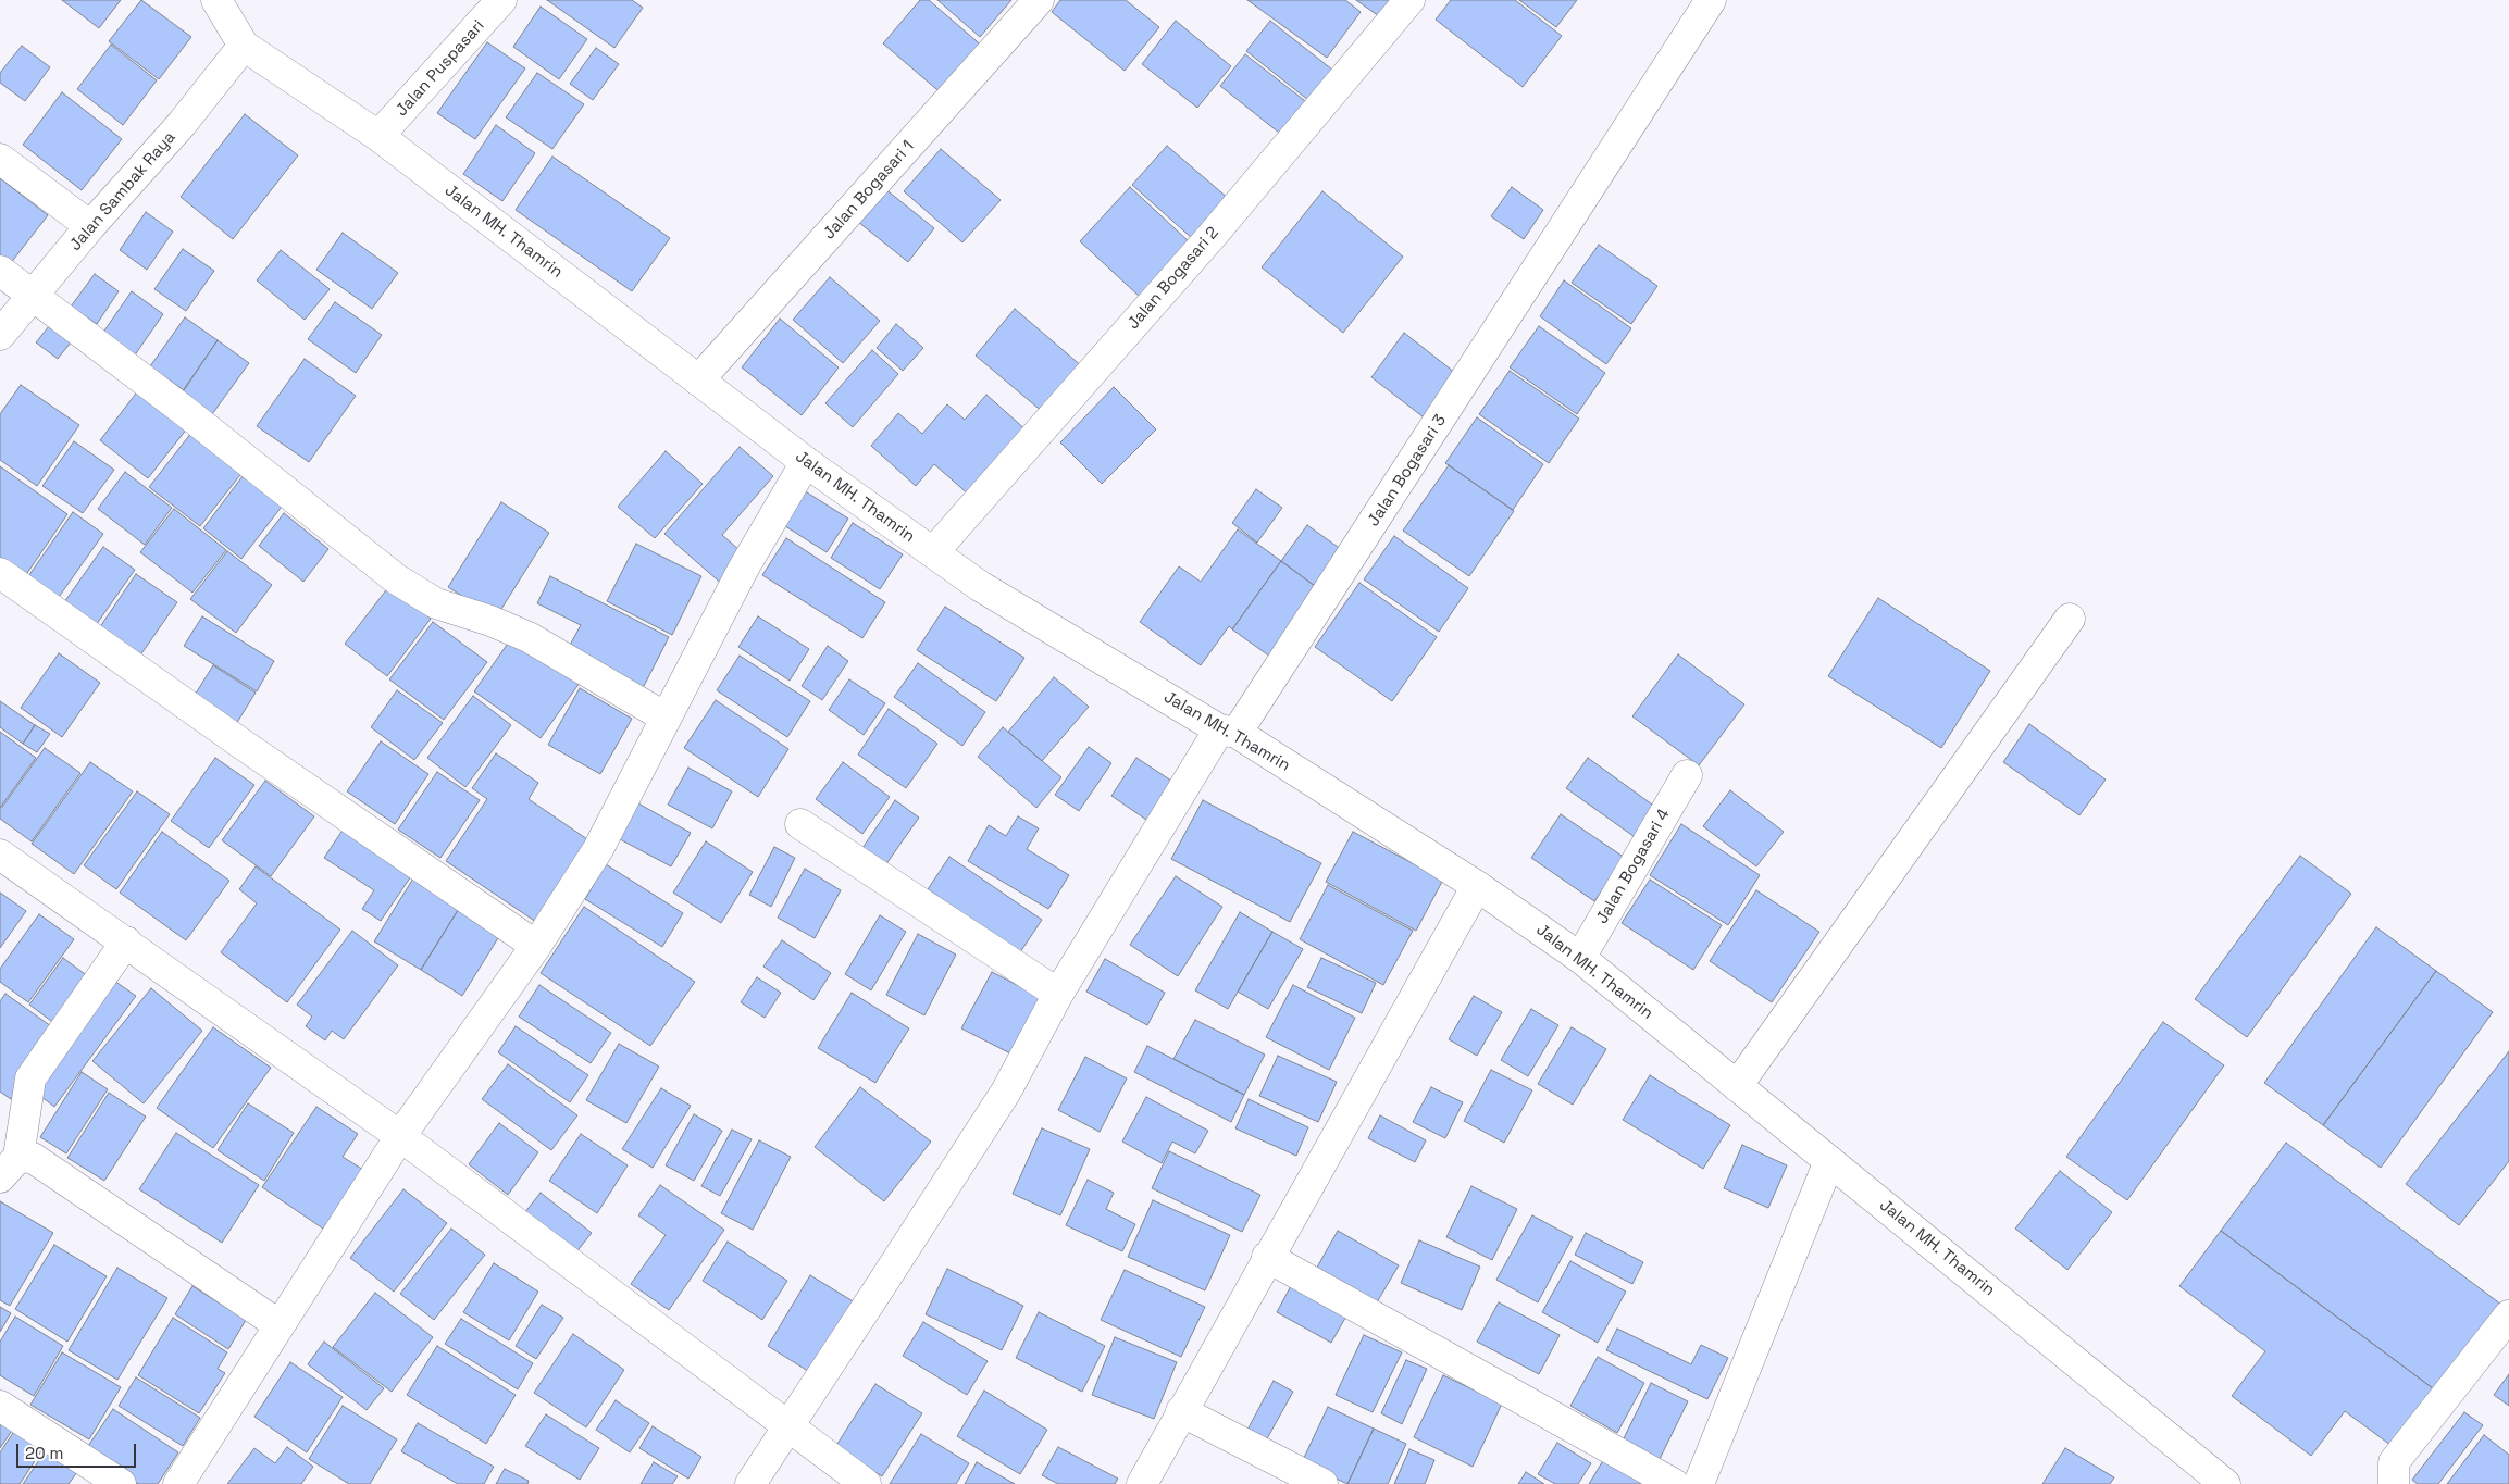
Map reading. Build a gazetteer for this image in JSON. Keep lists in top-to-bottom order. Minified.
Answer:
{"streets":{"street":["Jalan Puspasari","Jalan Bogasari 1","Jalan Sambak Raya","Jalan MH. Thamrin","Jalan Bogasari 2","Jalan Bogasari 3","Jalan Bogasari 4"]},"crossings":[["Jalan Puspasari","Jalan MH. Thamrin"],["Jalan Bogasari 1","Jalan MH. Thamrin"],["Jalan Sambak Raya","Jalan MH. Thamrin"],["Jalan MH. Thamrin","Jalan Bogasari 2"],["Jalan MH. Thamrin","Jalan Bogasari 3"],["Jalan MH. Thamrin","Jalan Bogasari 4"]],"scale_bar":"20 m"}
